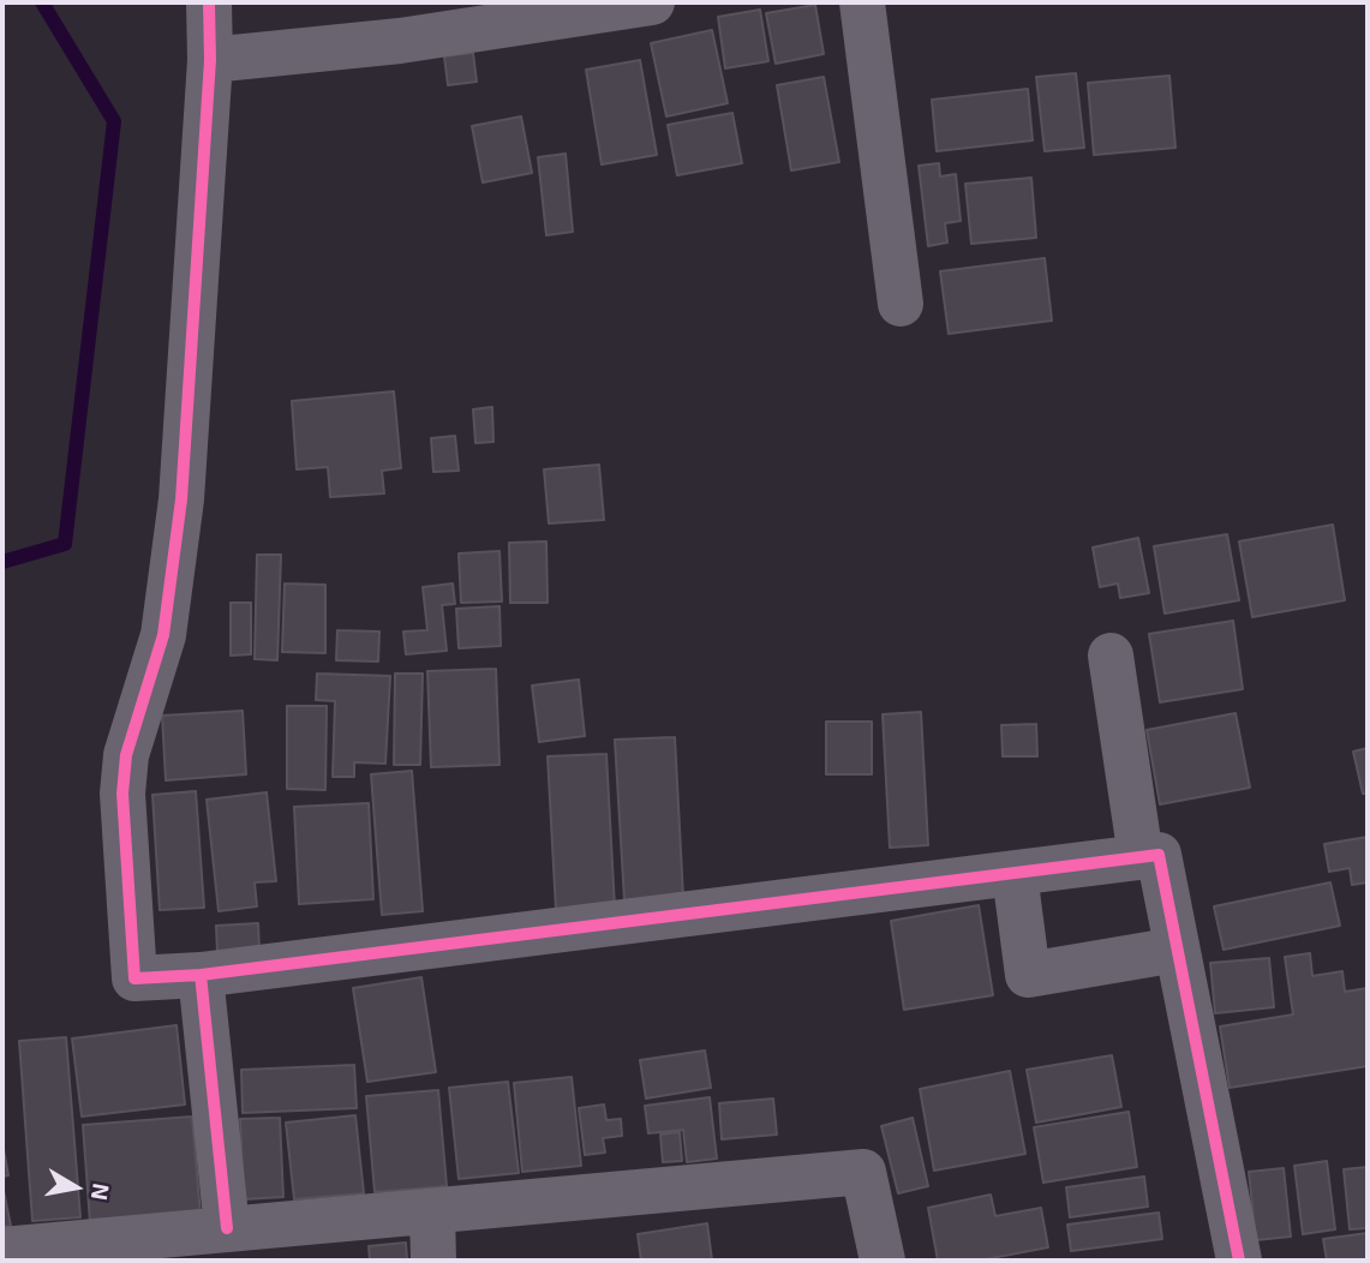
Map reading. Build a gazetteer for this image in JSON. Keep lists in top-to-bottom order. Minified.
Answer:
{"north":"right"}
